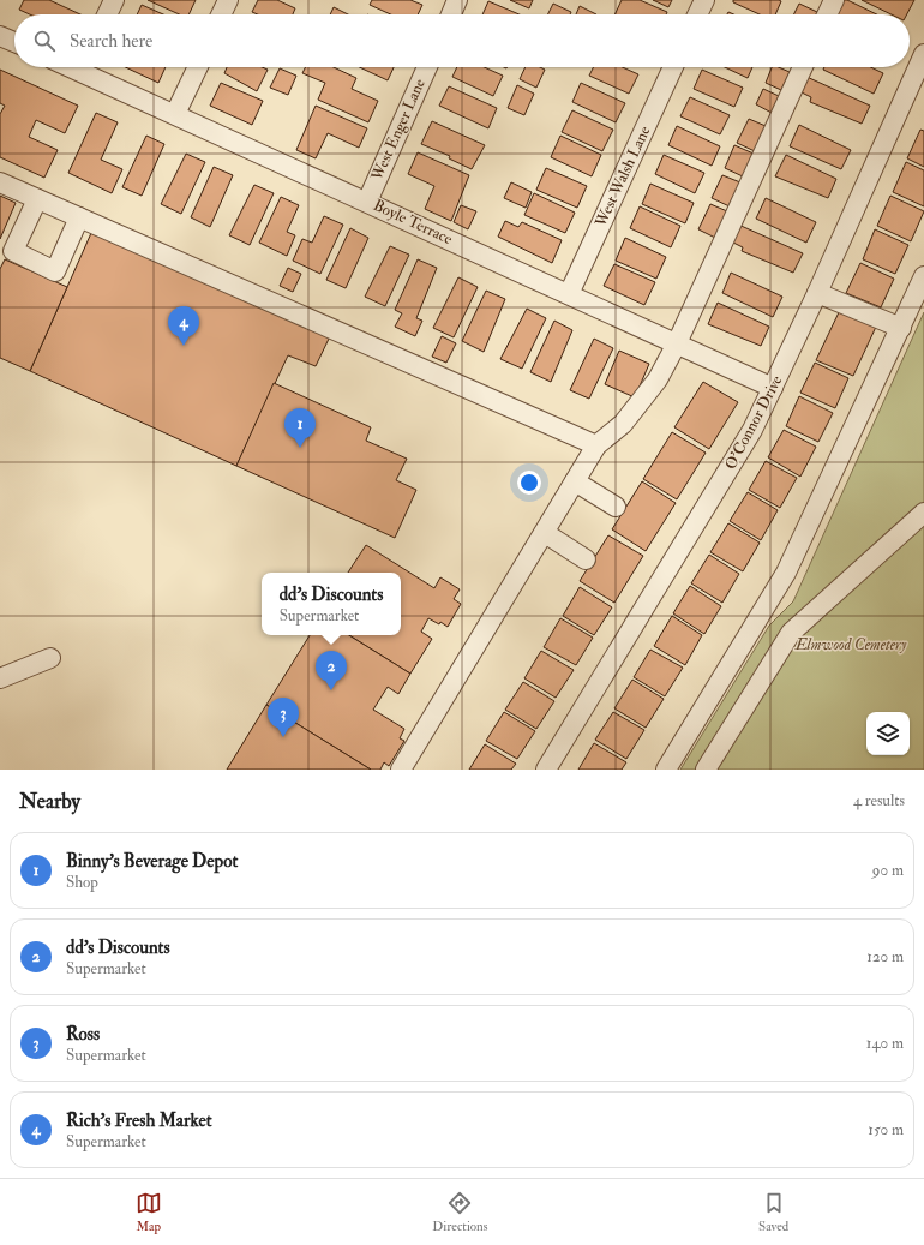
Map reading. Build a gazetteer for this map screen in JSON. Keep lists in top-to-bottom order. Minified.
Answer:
{"streets":{"street":["West Enger Lane","West Walsh Lane","Boyle Terrace","O'Connor Drive"]},"crossings":[["West Enger Lane","Boyle Terrace"],["West Walsh Lane","Boyle Terrace"],["Boyle Terrace","O'Connor Drive"]],"parks":["Elmwood Cemetery"],"page":{"search":"Search here","pins":["4","1","2","3"],"popup":["dd's Discounts","Supermarket"],"heading":["Nearby","4 results"],"list":[{"mark":"1","name":"Binny's Beverage Depot","note":"Shop","value":"90 m"},{"mark":"2","name":"dd's Discounts","note":"Supermarket","value":"120 m"},{"mark":"3","name":"Ross","note":"Supermarket","value":"140 m"},{"mark":"4","name":"Rich's Fresh Market","note":"Supermarket","value":"150 m"}],"nav":["Map","Directions","Saved"]}}
